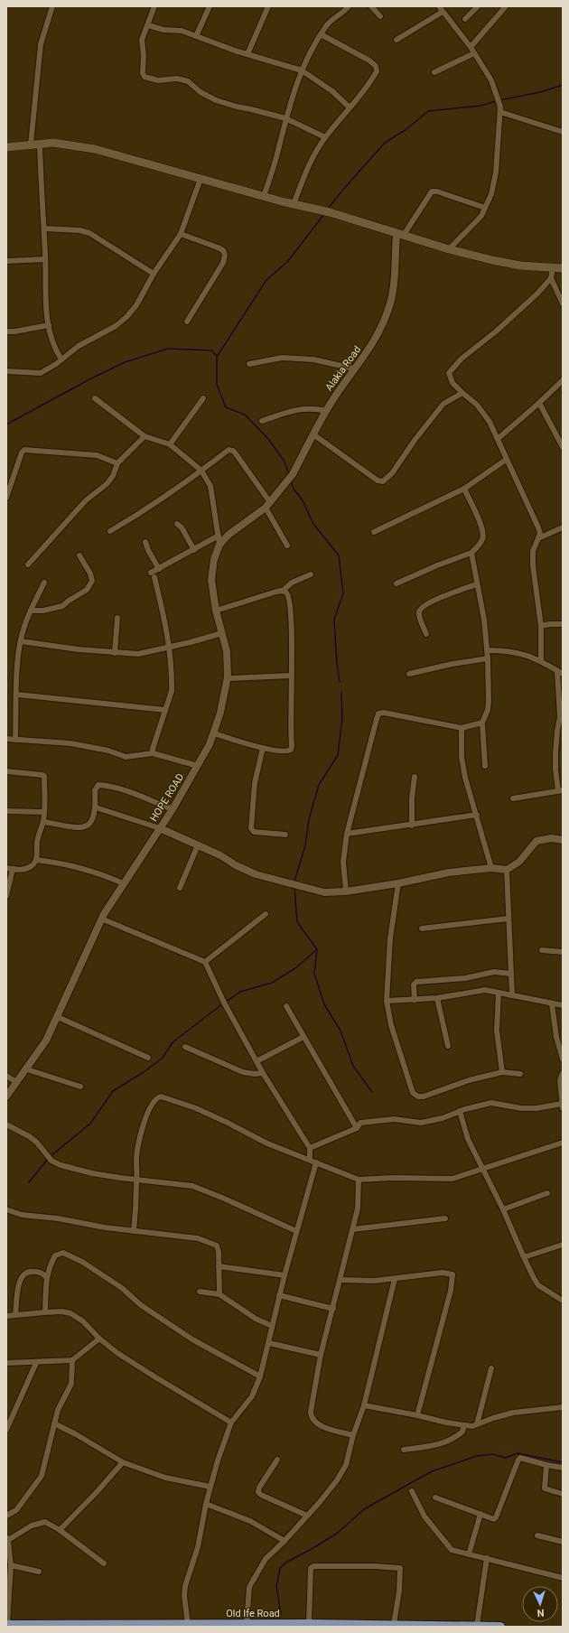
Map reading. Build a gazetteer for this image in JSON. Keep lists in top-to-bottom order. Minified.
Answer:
{"streets":{"main road":["Old Ife Road"],"street":["Alakia Road","HOPE ROAD"]},"crossings":[["Alakia Road","HOPE ROAD"]],"north":"bottom"}
